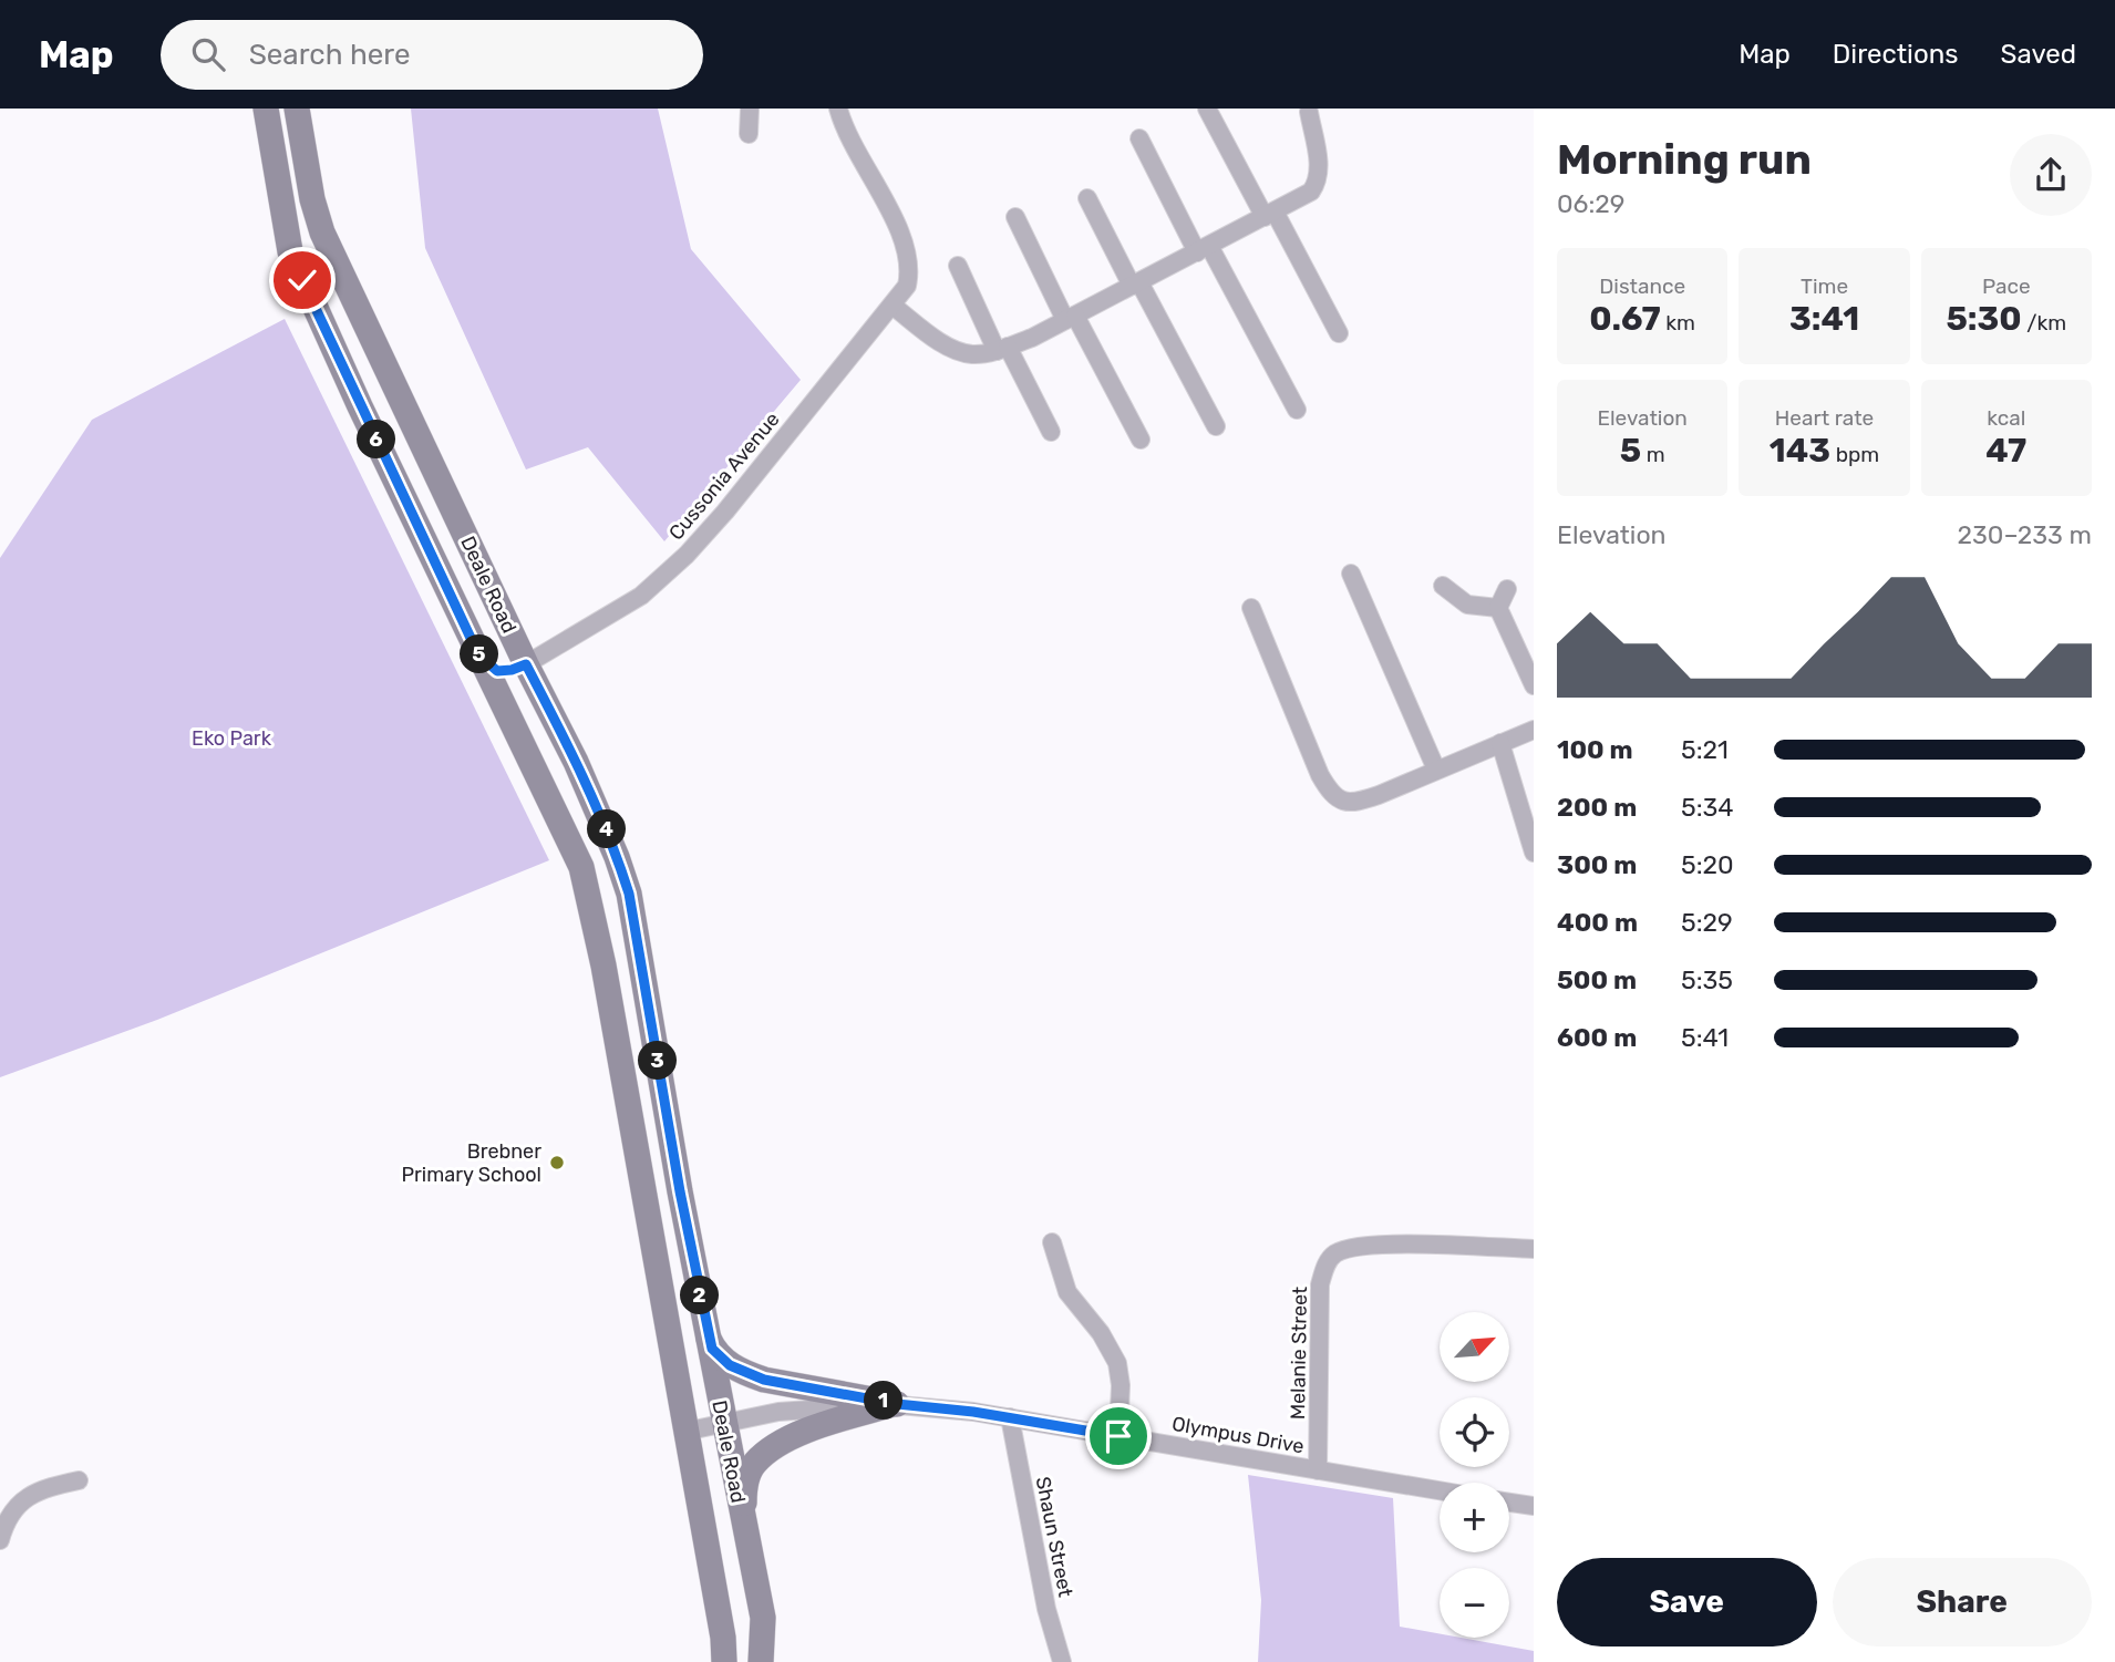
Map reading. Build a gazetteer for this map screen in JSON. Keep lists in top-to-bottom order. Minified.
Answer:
{"streets":{"street":["Cussonia Avenue","Deale Road","Melanie Street","Olympus Drive","Shaun Street"]},"crossings":[["Cussonia Avenue","Deale Road"],["Deale Road","Olympus Drive"],["Melanie Street","Olympus Drive"],["Olympus Drive","Shaun Street"]],"parks":["Eko Park"],"places":["Brebner Primary School"],"north":"top right","page":{"header":"Map","search":"Search here","nav":["Map","Directions","Saved"],"heading":["Morning run","06:29"],"stats":[["Distance","0.67 km"],["Time","3:41"],["Pace","5:30 /km"],["Elevation","5 m"],["Heart rate","143 bpm"],["kcal","47"]],"pins":["6","5","4","3","2","1"],"chart":["Elevation","230–233 m"],"list":[{"name":"100 m","note":"5:21"},{"name":"200 m","note":"5:34"},{"name":"300 m","note":"5:20"},{"name":"400 m","note":"5:29"},{"name":"500 m","note":"5:35"},{"name":"600 m","note":"5:41"}],"map_buttons":["+","−"],"buttons":["Save","Share"]}}
